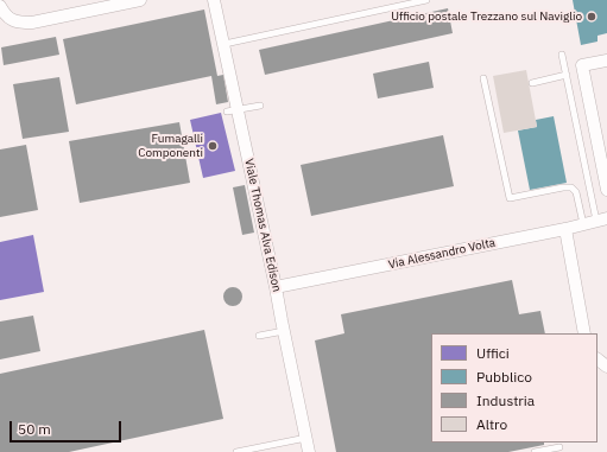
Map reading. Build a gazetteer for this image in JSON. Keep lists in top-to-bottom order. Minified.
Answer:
{"streets":{"street":["Viale Thomas Alva Edison","Via Alessandro Volta"]},"crossings":[["Viale Thomas Alva Edison","Via Alessandro Volta"]],"places":["Ufficio postale Trezzano sul Naviglio","Fumagalli Componenti"],"legend":["Uffici","Pubblico","Industria","Altro"],"scale_bar":"50 m"}
